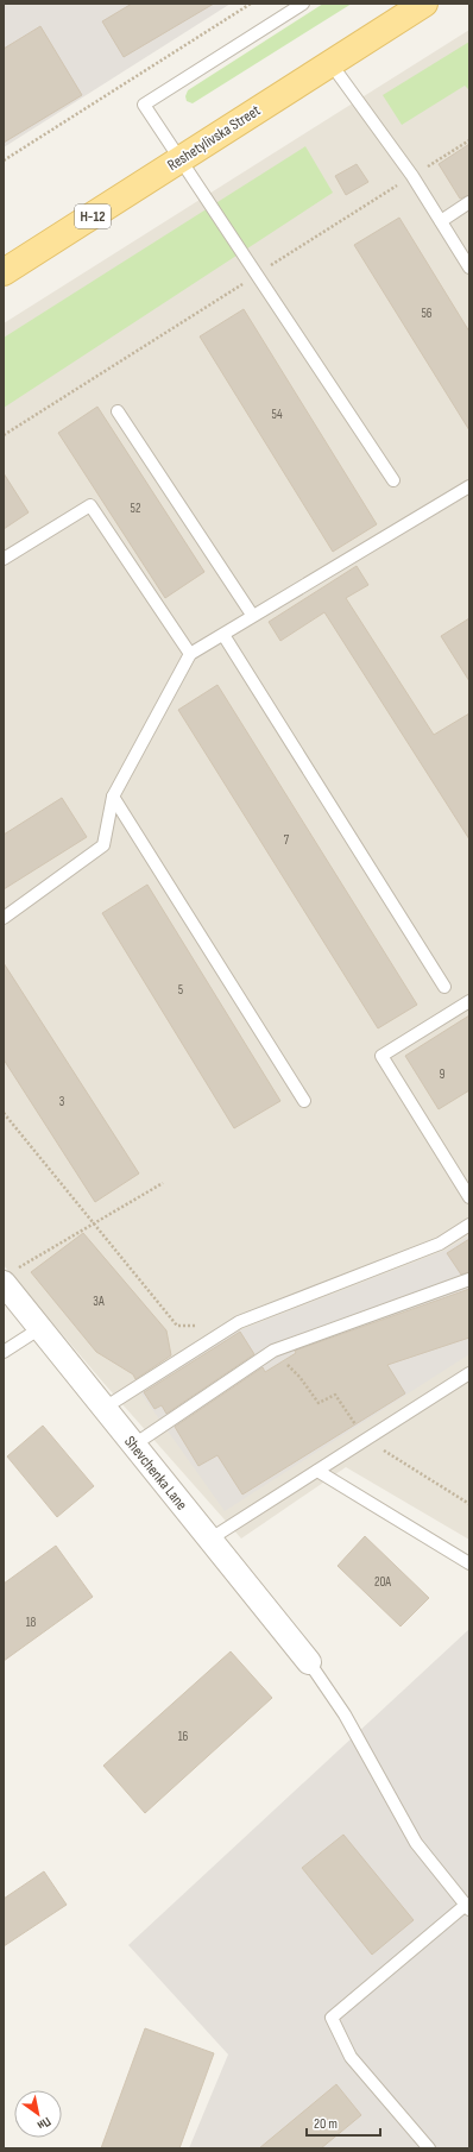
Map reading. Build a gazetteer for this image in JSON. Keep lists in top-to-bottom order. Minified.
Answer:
{"streets":{"main road":["Reshetylivska Street","Н-12"],"street":["Shevchenka Lane"]},"house_numbers":["56","54","52","7","5","9","3","3А","20А","18","16"],"scale_bar":"20 m","north":"bottom right"}
